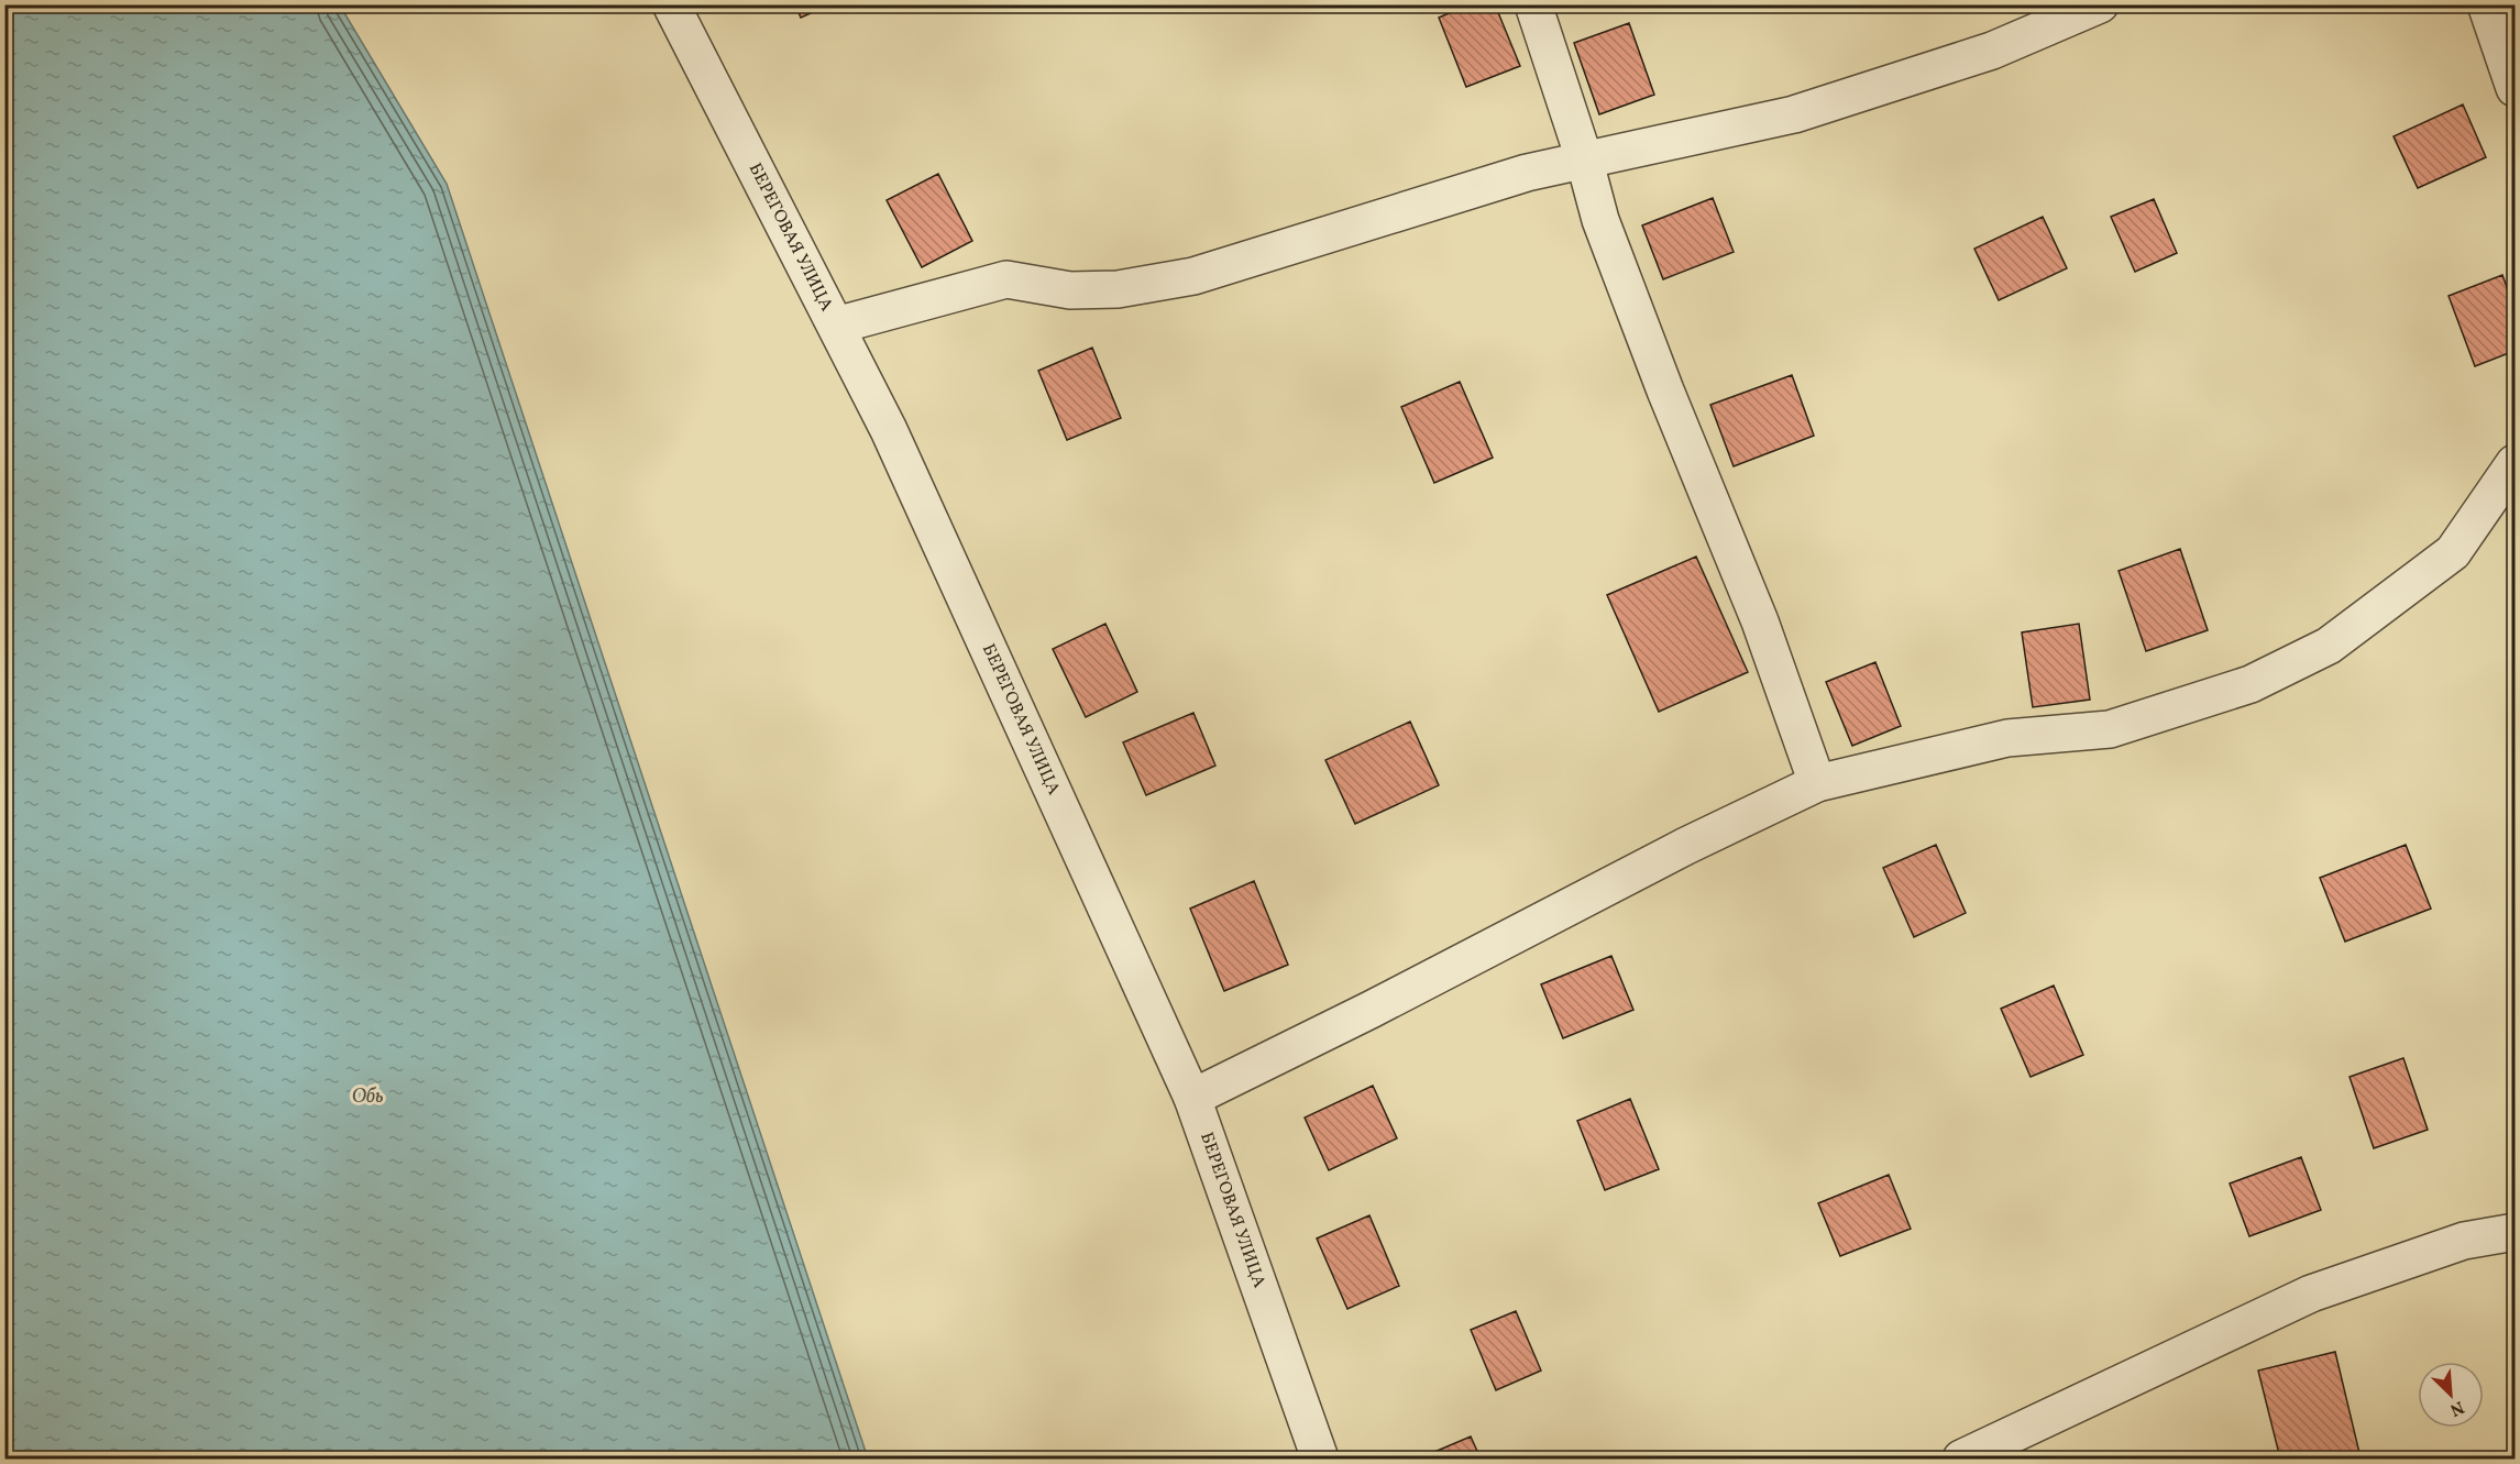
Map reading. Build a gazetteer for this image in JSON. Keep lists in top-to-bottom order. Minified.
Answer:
{"streets":{"street":["БЕРЕГОВАЯ УЛИЦА"]},"water":["Обь"],"north":"bottom right"}
